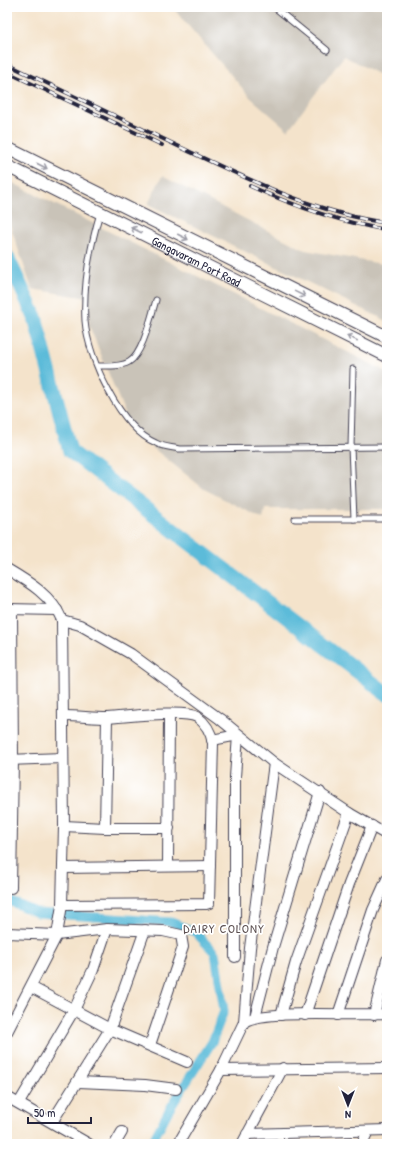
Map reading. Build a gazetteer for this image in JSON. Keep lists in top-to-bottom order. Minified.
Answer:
{"streets":{"street":["Gangavaram Port Road"]},"districts":["DAIRY COLONY"],"scale_bar":"50 m","north":"bottom"}
